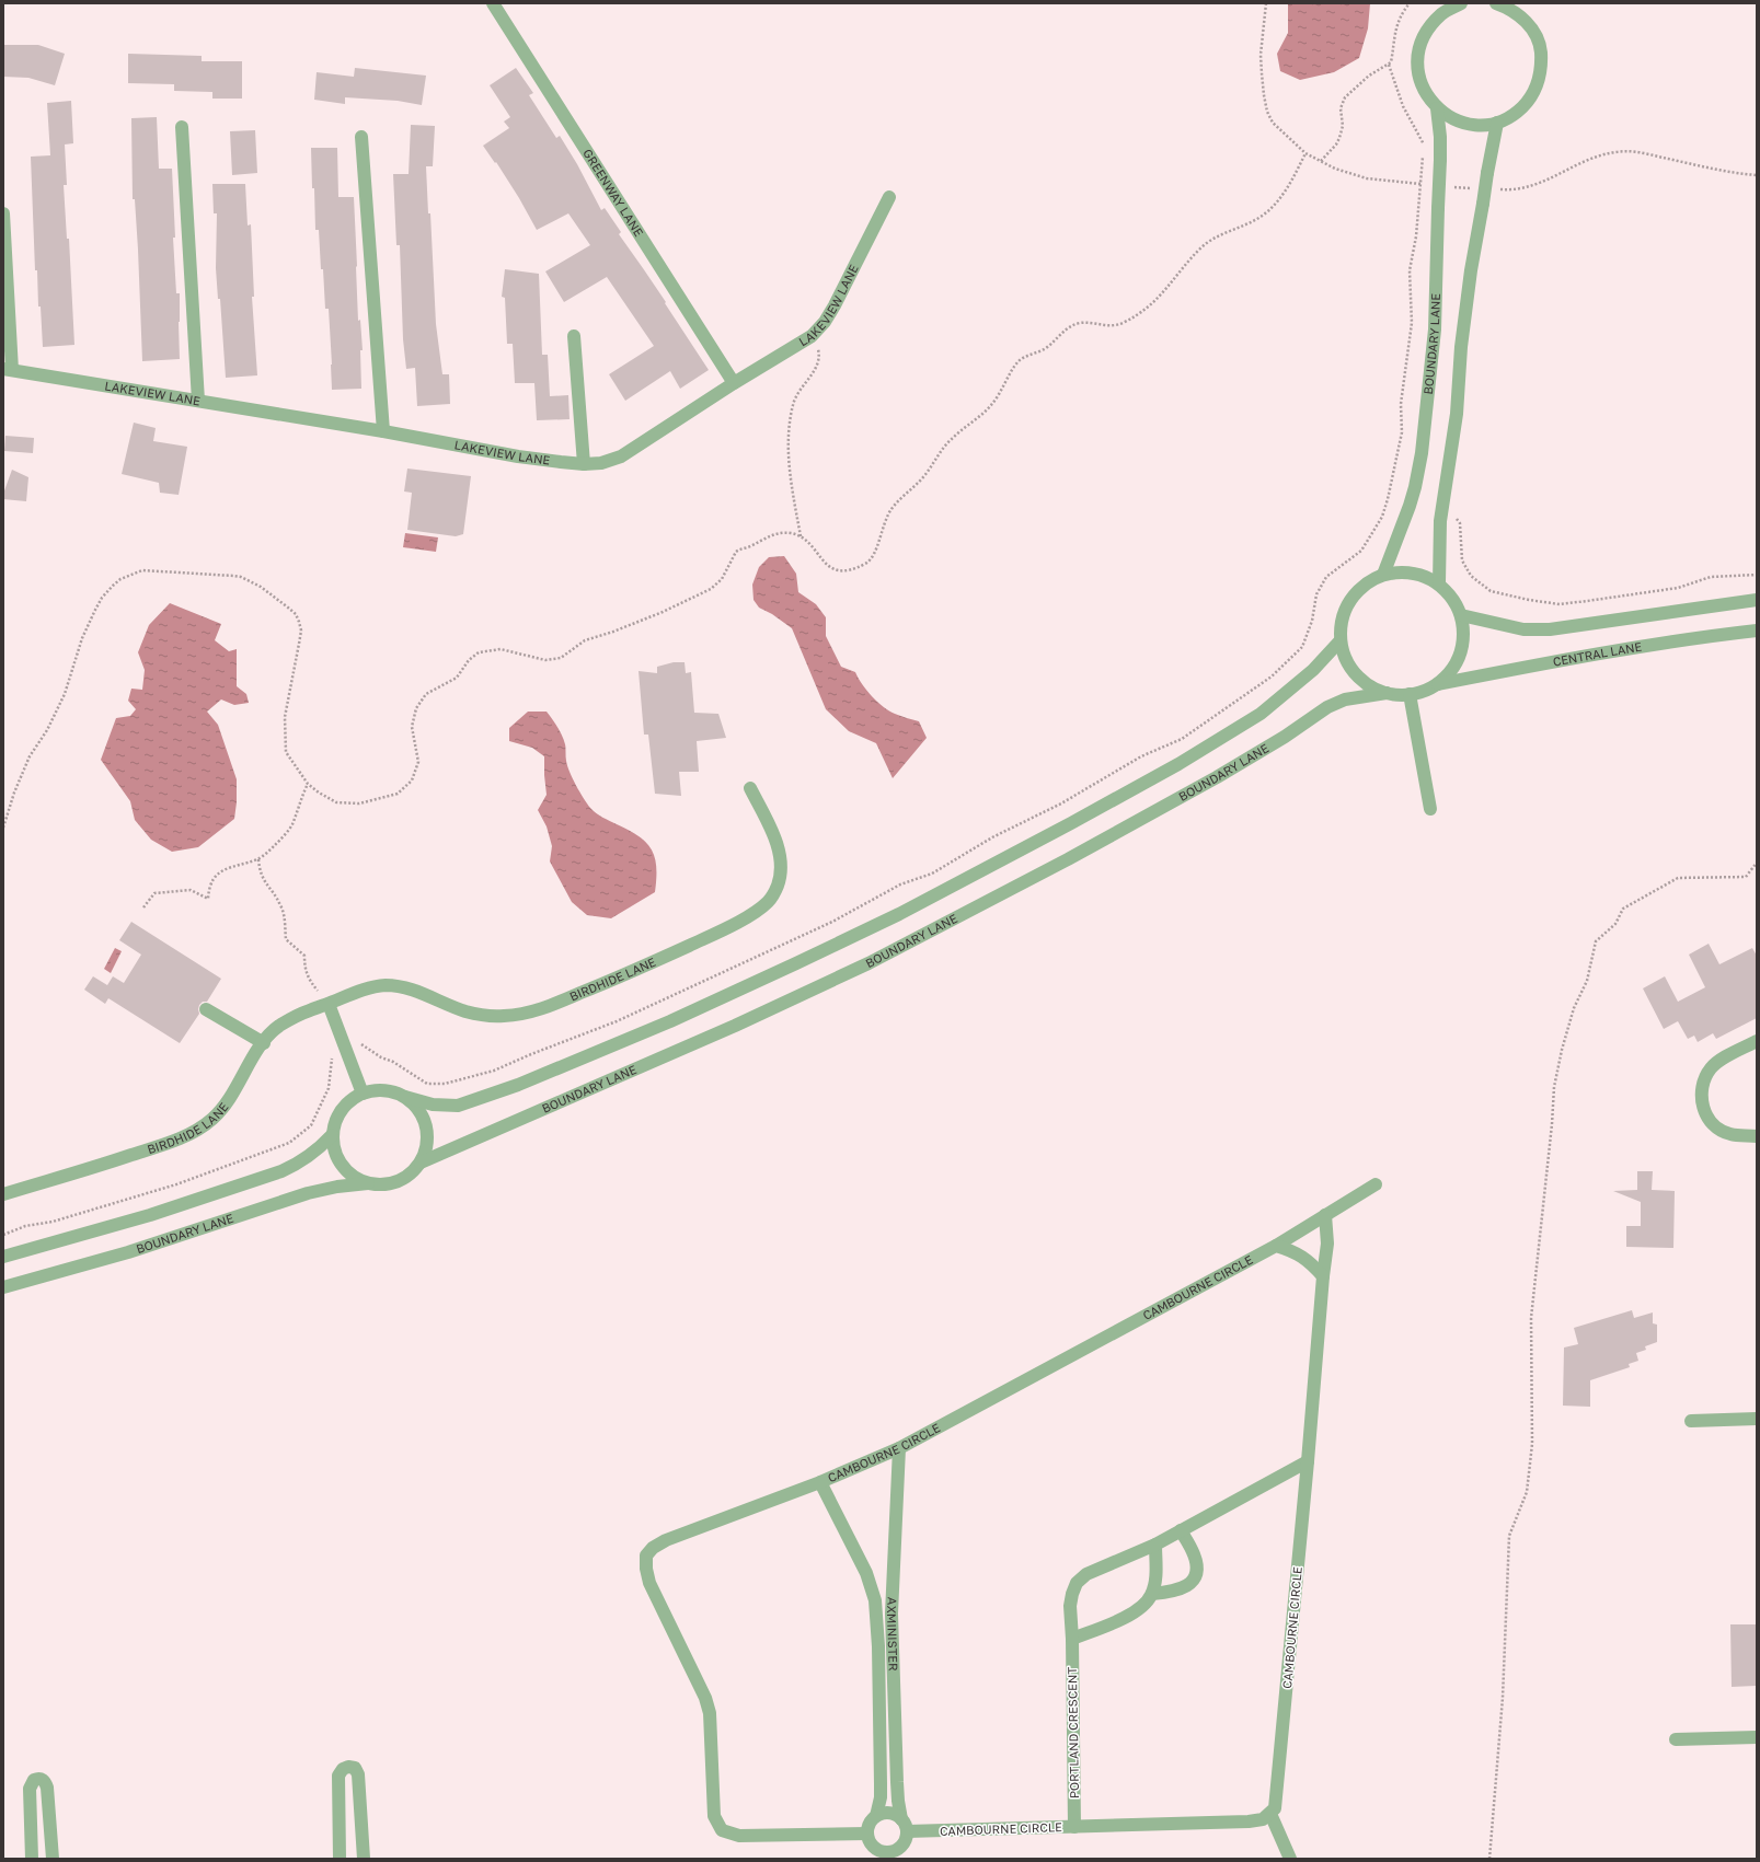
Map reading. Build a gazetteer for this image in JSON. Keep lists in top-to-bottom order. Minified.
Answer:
{"streets":{"street":["GREENWAY LANE","LAKEVIEW LANE","BOUNDARY LANE","CENTRAL LANE","BIRDHIDE LANE","CAMBOURNE CIRCLE","AXMINISTER","PORTLAND CRESCENT"]},"crossings":[["GREENWAY LANE","LAKEVIEW LANE"],["BOUNDARY LANE","CENTRAL LANE"],["CAMBOURNE CIRCLE","AXMINISTER"],["CAMBOURNE CIRCLE","PORTLAND CRESCENT"]]}
